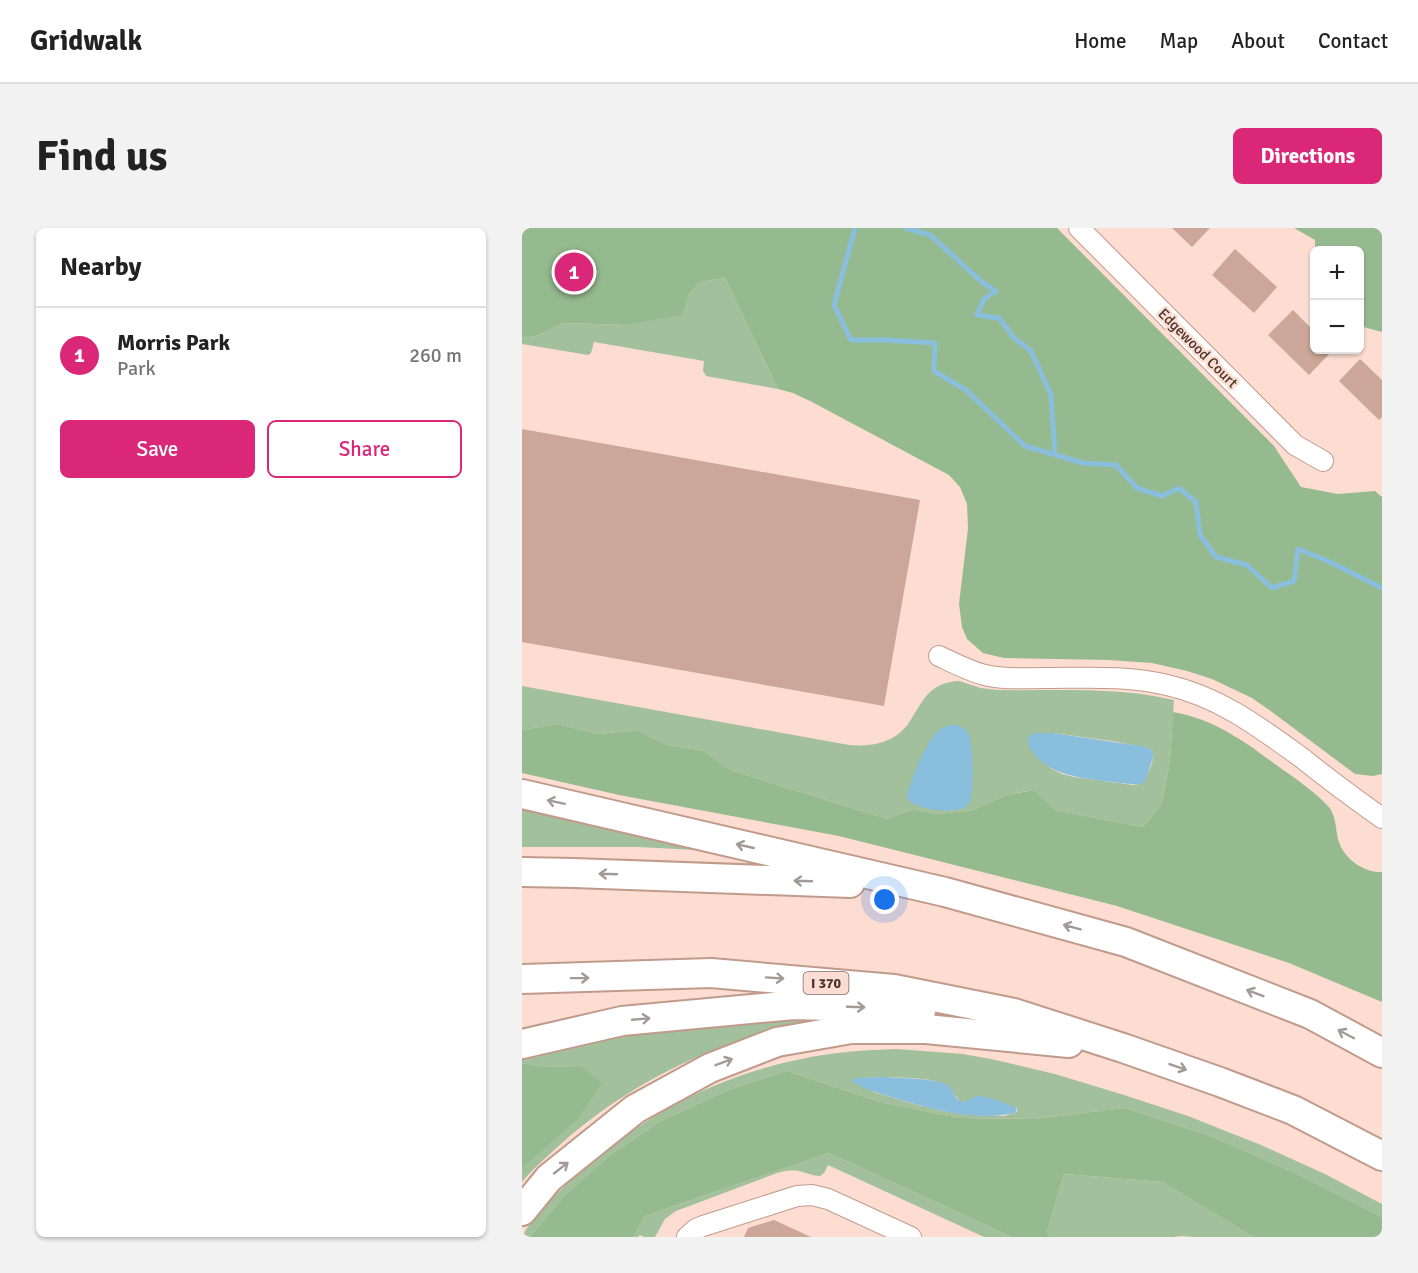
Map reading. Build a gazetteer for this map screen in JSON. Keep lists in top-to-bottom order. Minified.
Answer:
{"streets":{"highway":["I 370"],"street":["Edgewood Court"]},"page":{"header":"Gridwalk","nav":["Home","Map","About","Contact"],"buttons":["Directions",["Save","Share"]],"title":"Find us","heading":"Nearby","map_buttons":["+","−"],"pins":"1","list":[{"mark":"1","name":"Morris Park","note":"Park","value":"260 m"}]}}
